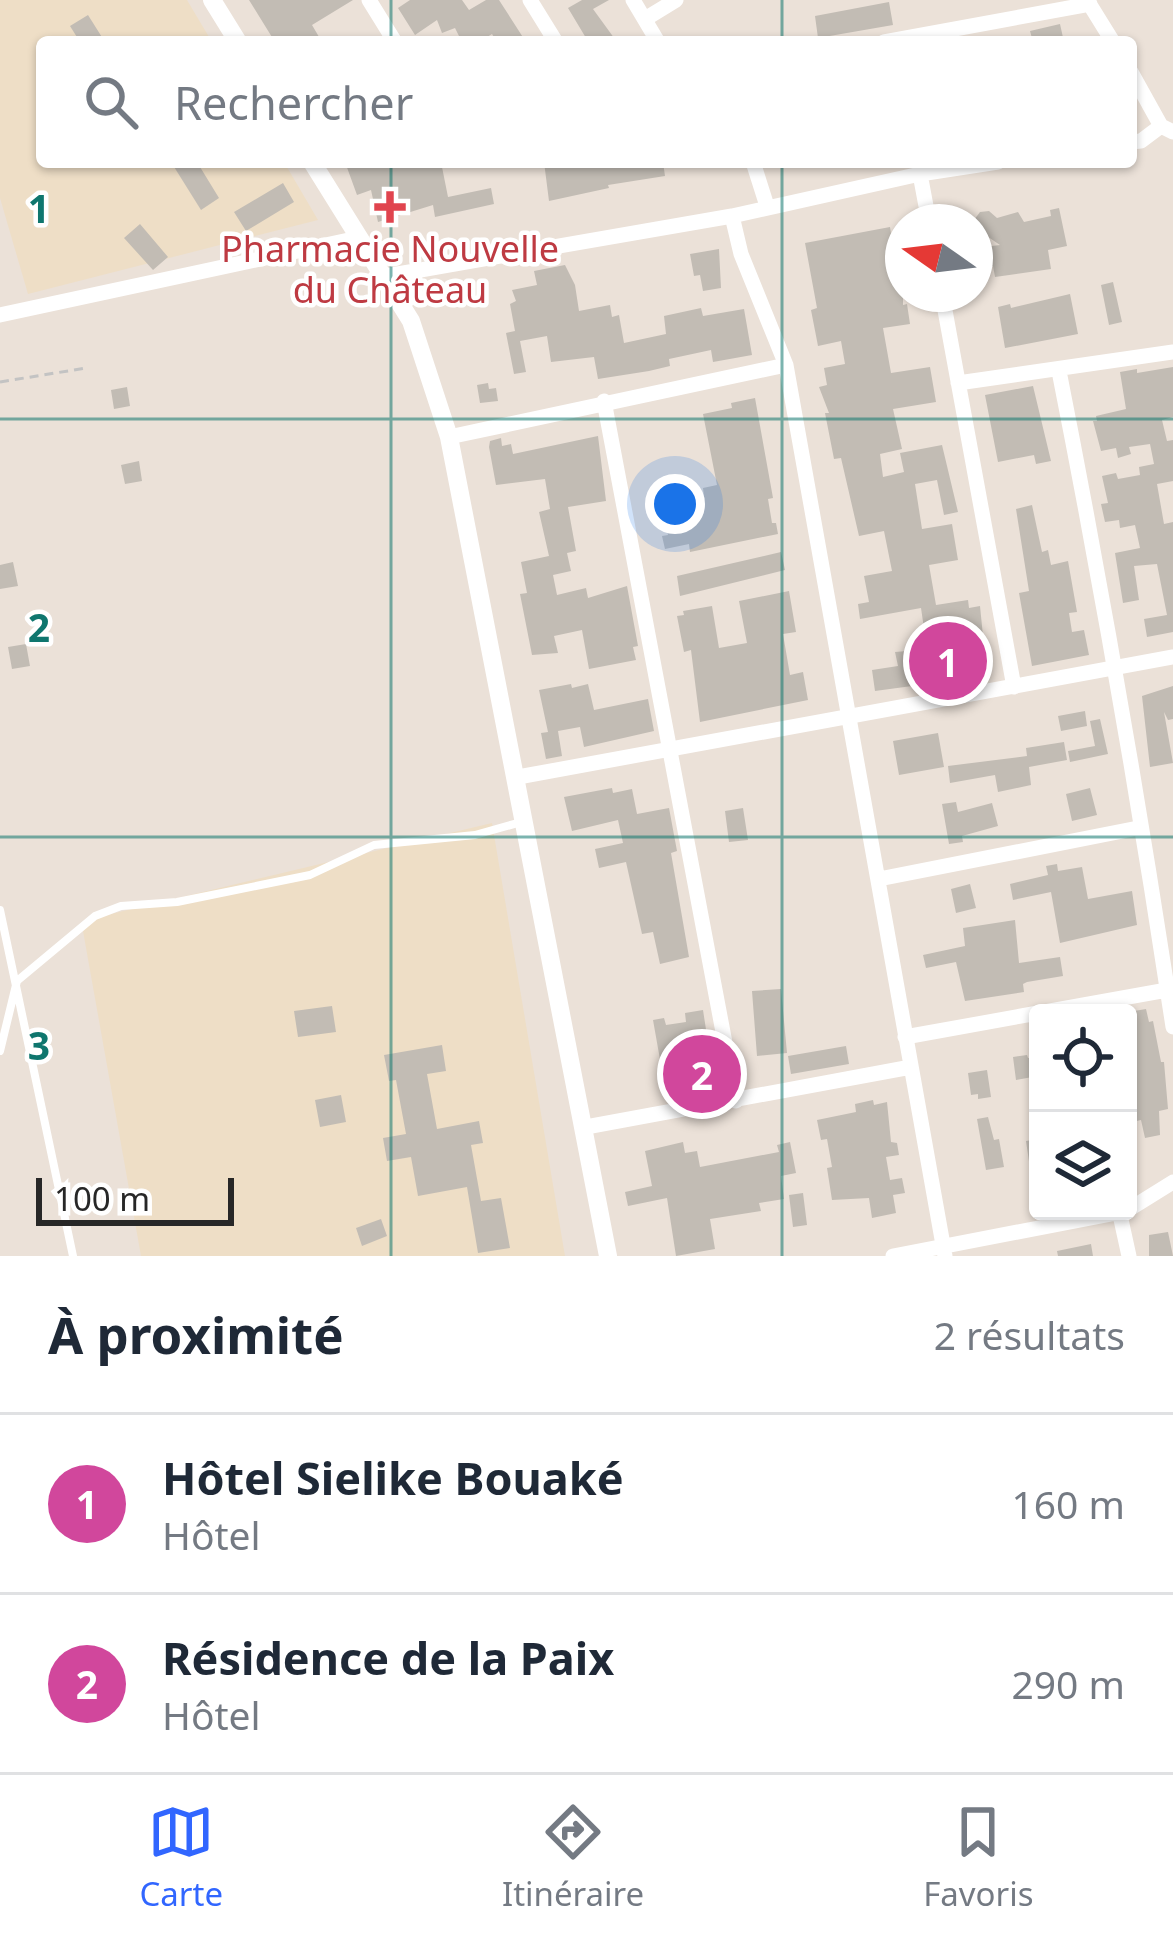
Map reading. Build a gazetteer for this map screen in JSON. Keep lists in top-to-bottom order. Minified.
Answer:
{"places":{"health":["Pharmacie Nouvelle du Château"]},"scale_bar":"100 m","north":"left","page":{"search":"Rechercher","pins":["1","2"],"scale":"100 m","heading":["À proximité","2 résultats"],"list":[{"mark":"1","name":"Hôtel Sielike Bouaké","note":"Hôtel","value":"160 m"},{"mark":"2","name":"Résidence de la Paix","note":"Hôtel","value":"290 m"}],"nav":["Carte","Itinéraire","Favoris"]},"grid":{"rows":["1","2","3"]}}
